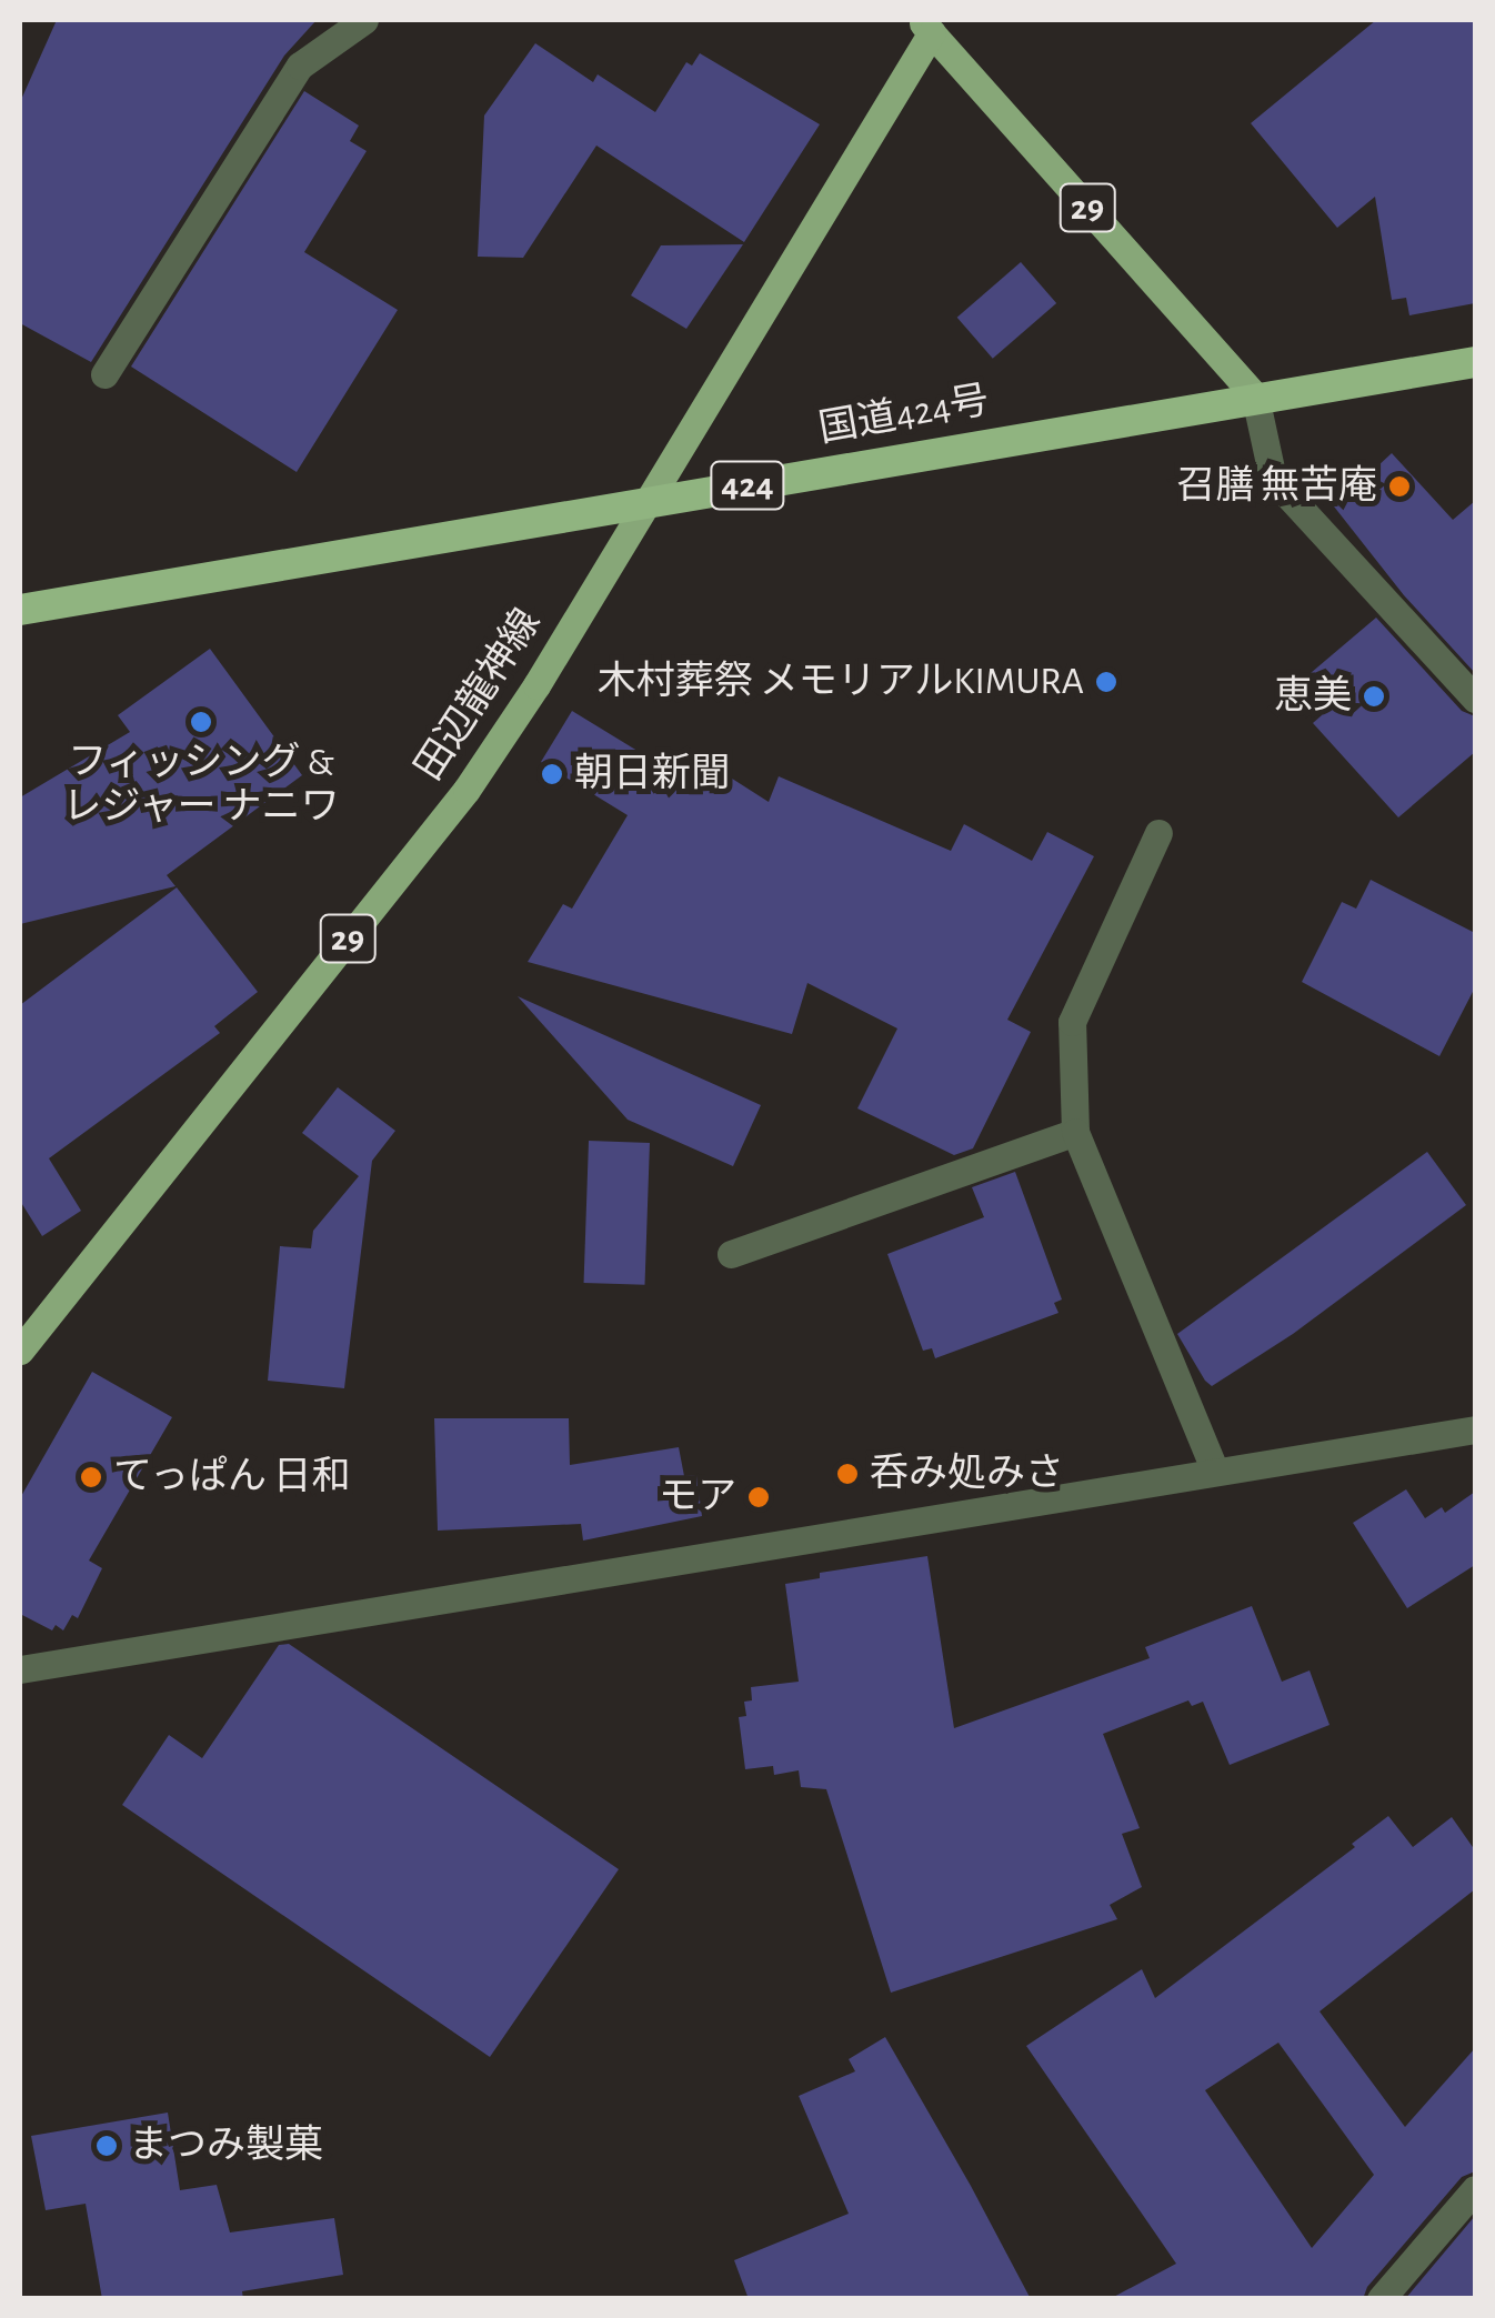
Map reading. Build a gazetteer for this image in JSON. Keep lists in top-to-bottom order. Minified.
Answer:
{"streets":{"highway":["国道424号","424"],"main road":["29","田辺龍神線"]},"crossings":[["国道424号","田辺龍神線"]],"places":["召膳 無苦庵","木村葬祭 メモリアルKIMURA","恵美","フィッシング & レジャー ナニワ","朝日新聞","呑み処みさ","てっぱん 日和","モア","まつみ製菓"]}
